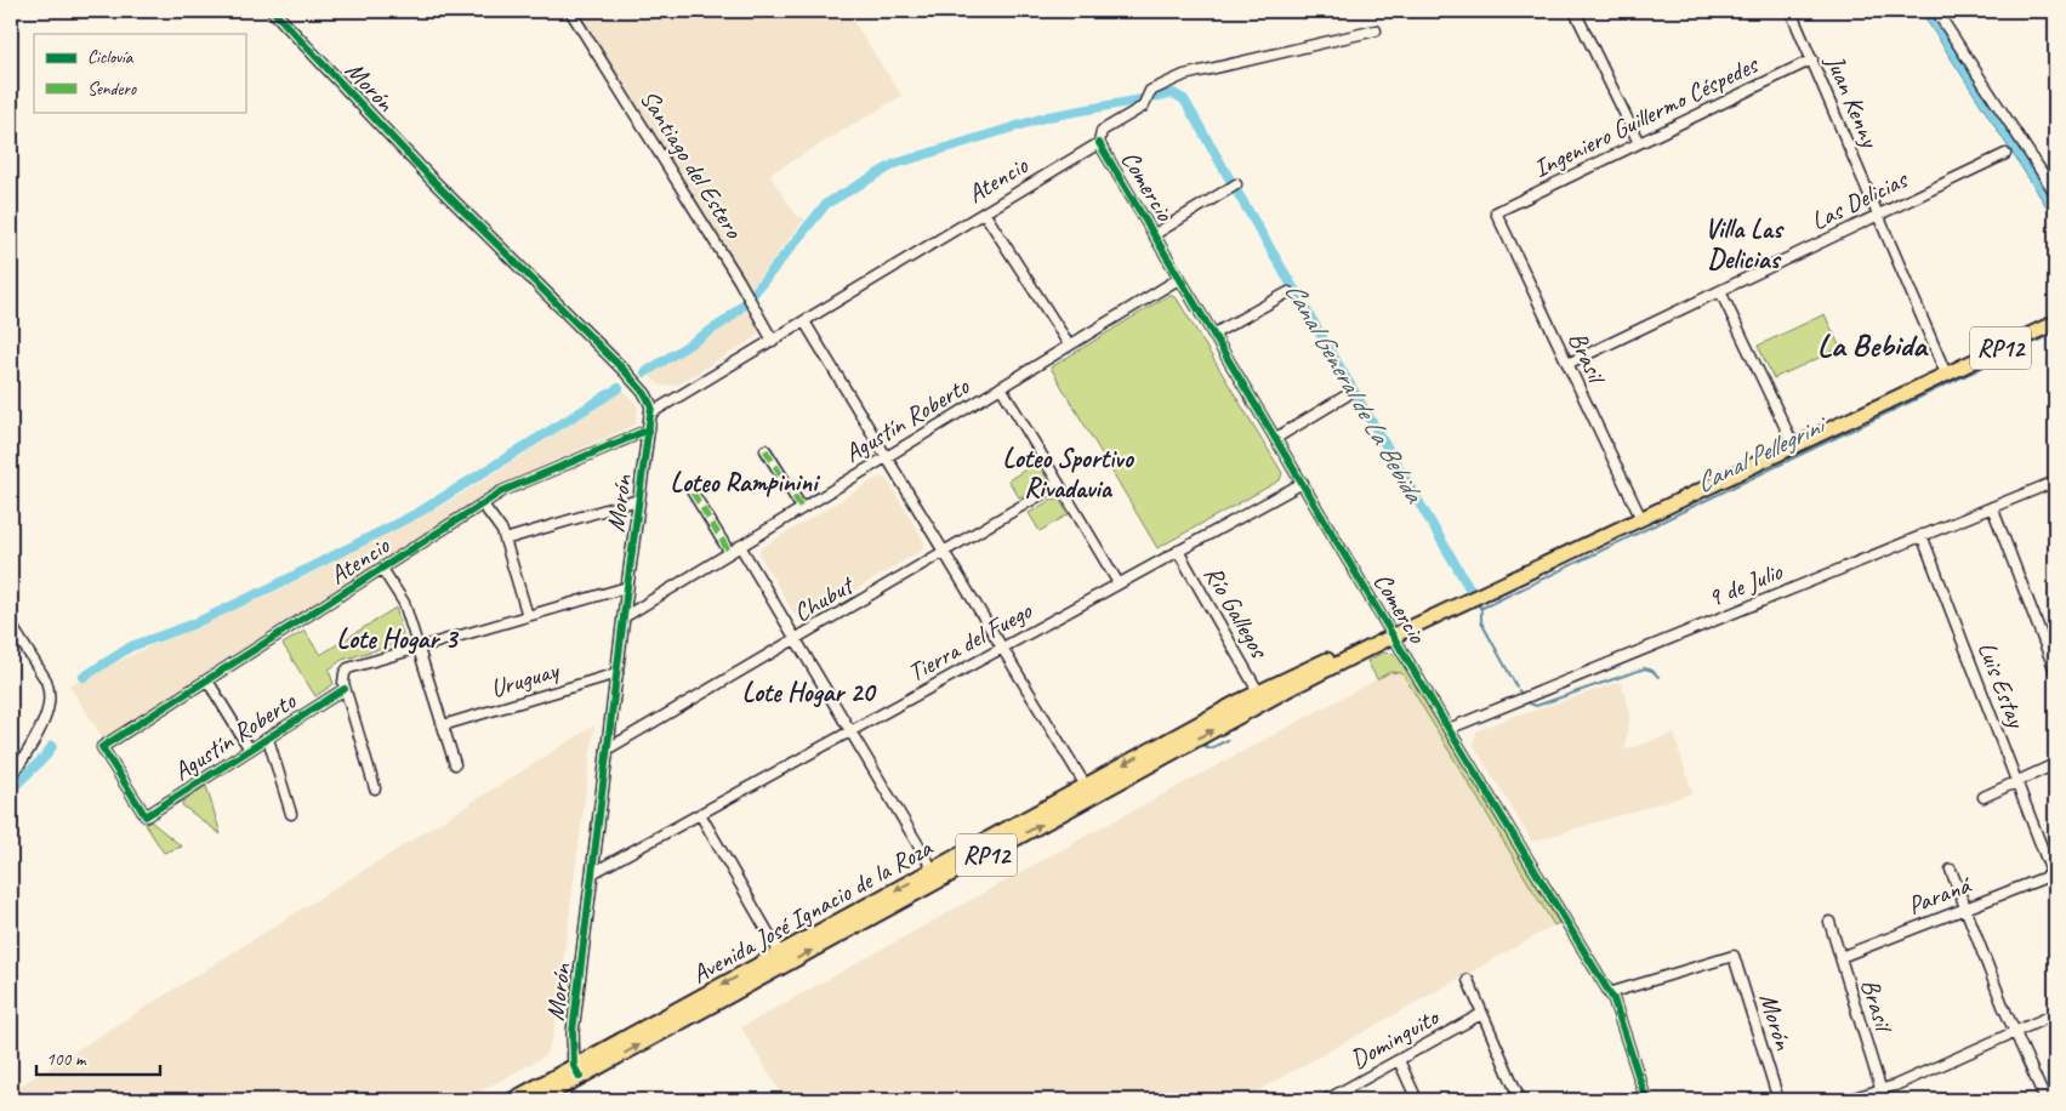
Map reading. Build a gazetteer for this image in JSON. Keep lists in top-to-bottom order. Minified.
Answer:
{"streets":{"main road":["RP12","Avenida José Ignacio de la Roza"],"street":["Morón","Juan Kenny","Ingeniero Guillermo Céspedes","Santiago del Estero","Atencio","Comercio","Las Delicias","Brasil","Agustín Roberto","9 de Julio","Chubut","Río Gallegos","Tierra del Fuego","Uruguay","Luis Estay","Paraná","Dominguito"]},"crossings":[["Morón","Atencio"],["Morón","Comercio"],["Morón","Agustín Roberto"],["Morón","Chubut"],["Morón","Tierra del Fuego"],["Morón","Uruguay"],["Morón","Avenida José Ignacio de la Roza"],["Juan Kenny","Ingeniero Guillermo Céspedes"],["Juan Kenny","Las Delicias"],["Juan Kenny","Avenida José Ignacio de la Roza"],["Ingeniero Guillermo Céspedes","Brasil"],["Santiago del Estero","Atencio"],["Atencio","Comercio"],["Atencio","Agustín Roberto"],["Comercio","Agustín Roberto"],["Comercio","9 de Julio"],["Comercio","Tierra del Fuego"],["Comercio","Avenida José Ignacio de la Roza"],["Las Delicias","Brasil"],["Brasil","Paraná"],["Brasil","Avenida José Ignacio de la Roza"],["9 de Julio","Luis Estay"],["Río Gallegos","Tierra del Fuego"],["Río Gallegos","Avenida José Ignacio de la Roza"],["Luis Estay","Paraná"]],"districts":["Villa Las Delicias","La Bebida","Loteo Sportivo Rivadavia","Loteo Rampinini","Lote Hogar 3","Lote Hogar 20"],"water":["Canal General de La Bebida","Canal Pellegrini"],"legend":["Ciclovía","Sendero"],"scale_bar":"100 m"}
